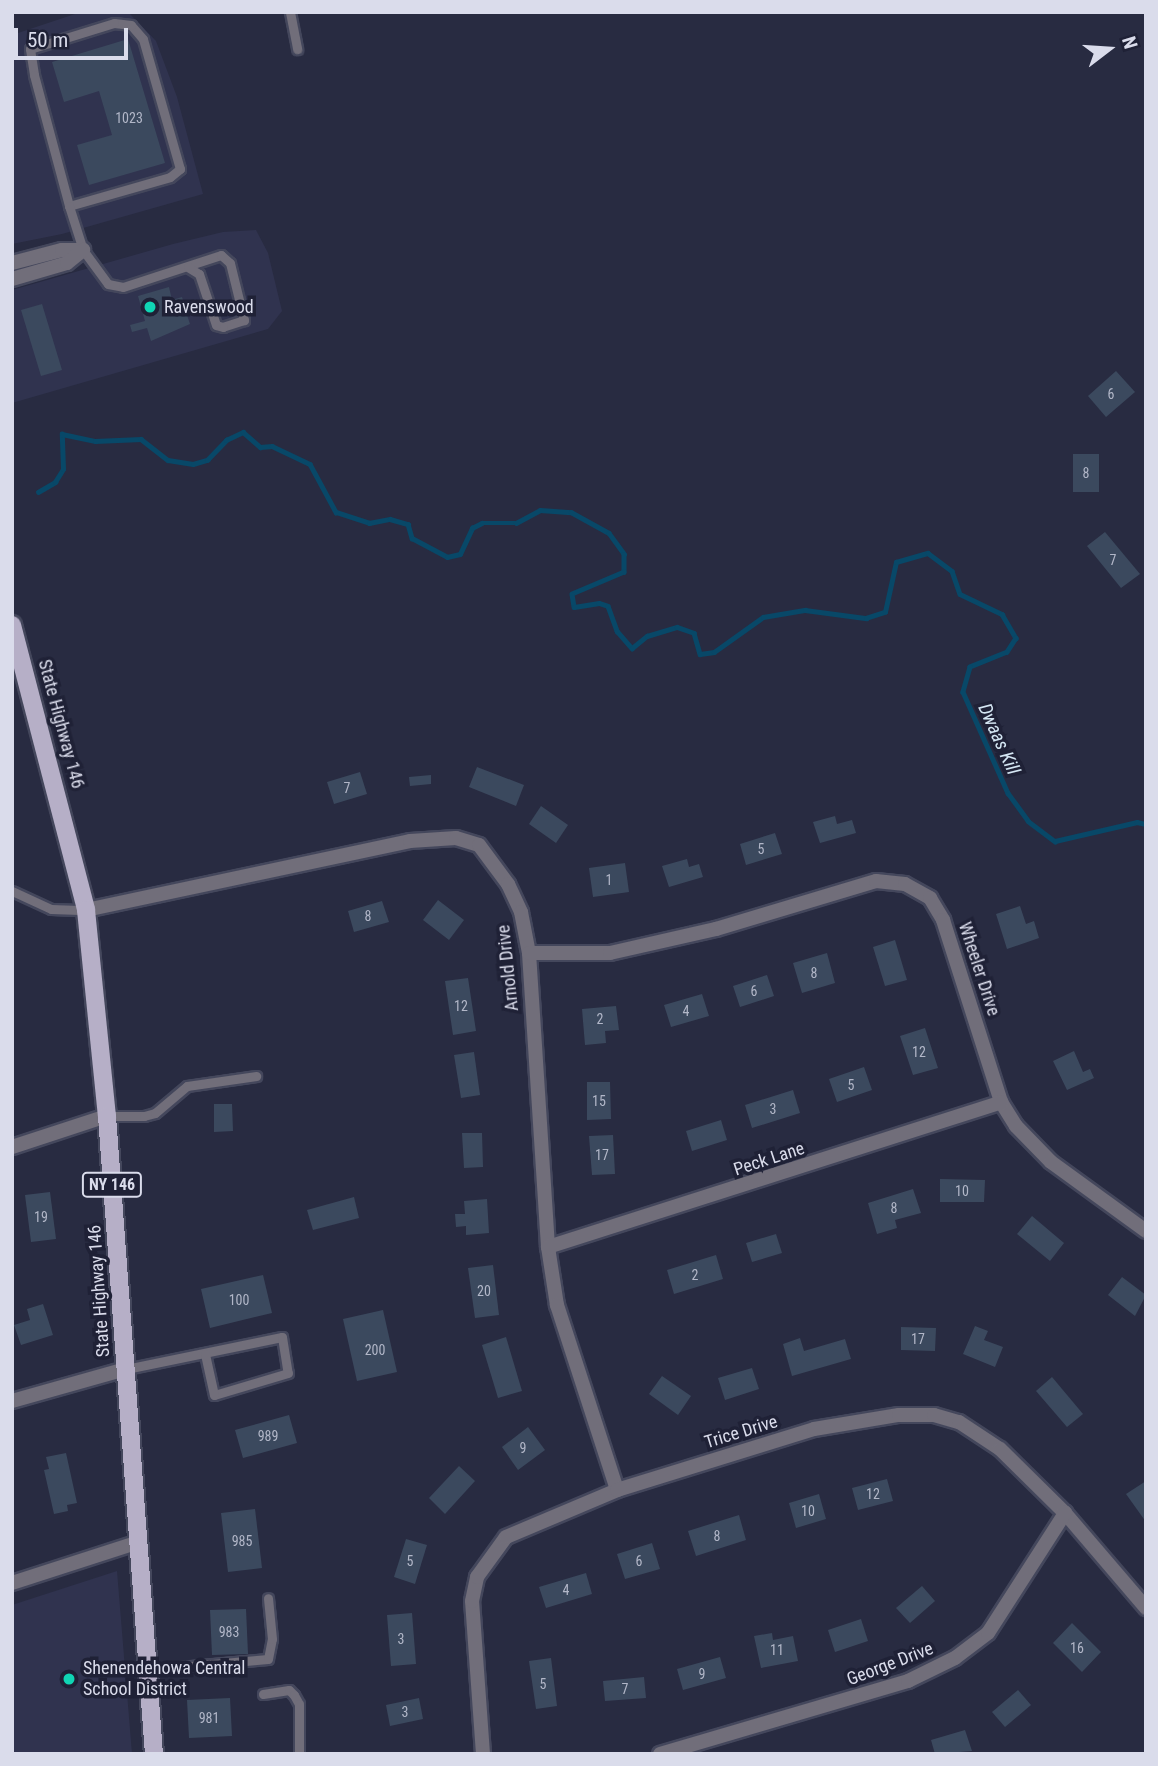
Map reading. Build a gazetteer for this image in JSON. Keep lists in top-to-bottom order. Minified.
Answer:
{"streets":{"main road":["State Highway 146","NY 146"],"street":["Arnold Drive","Wheeler Drive","Peck Lane","Trice Drive","George Drive"]},"crossings":[["State Highway 146","Arnold Drive"],["Arnold Drive","Wheeler Drive"],["Arnold Drive","Peck Lane"],["Arnold Drive","Trice Drive"],["Wheeler Drive","Peck Lane"],["Trice Drive","George Drive"]],"water":["Dwaas Kill"],"places":["Ravenswood","Shenendehowa Central School District"],"house_numbers":["1023","6","8","7","7","5","1","8","8","6","12","4","2","12","5","15","3","17","10","8","19","2","20","100","17","200","989","9","12","10","8","985","5","6","4","983","3","16","11","9","5","7","3","981"],"scale_bar":"50 m","north":"right"}
